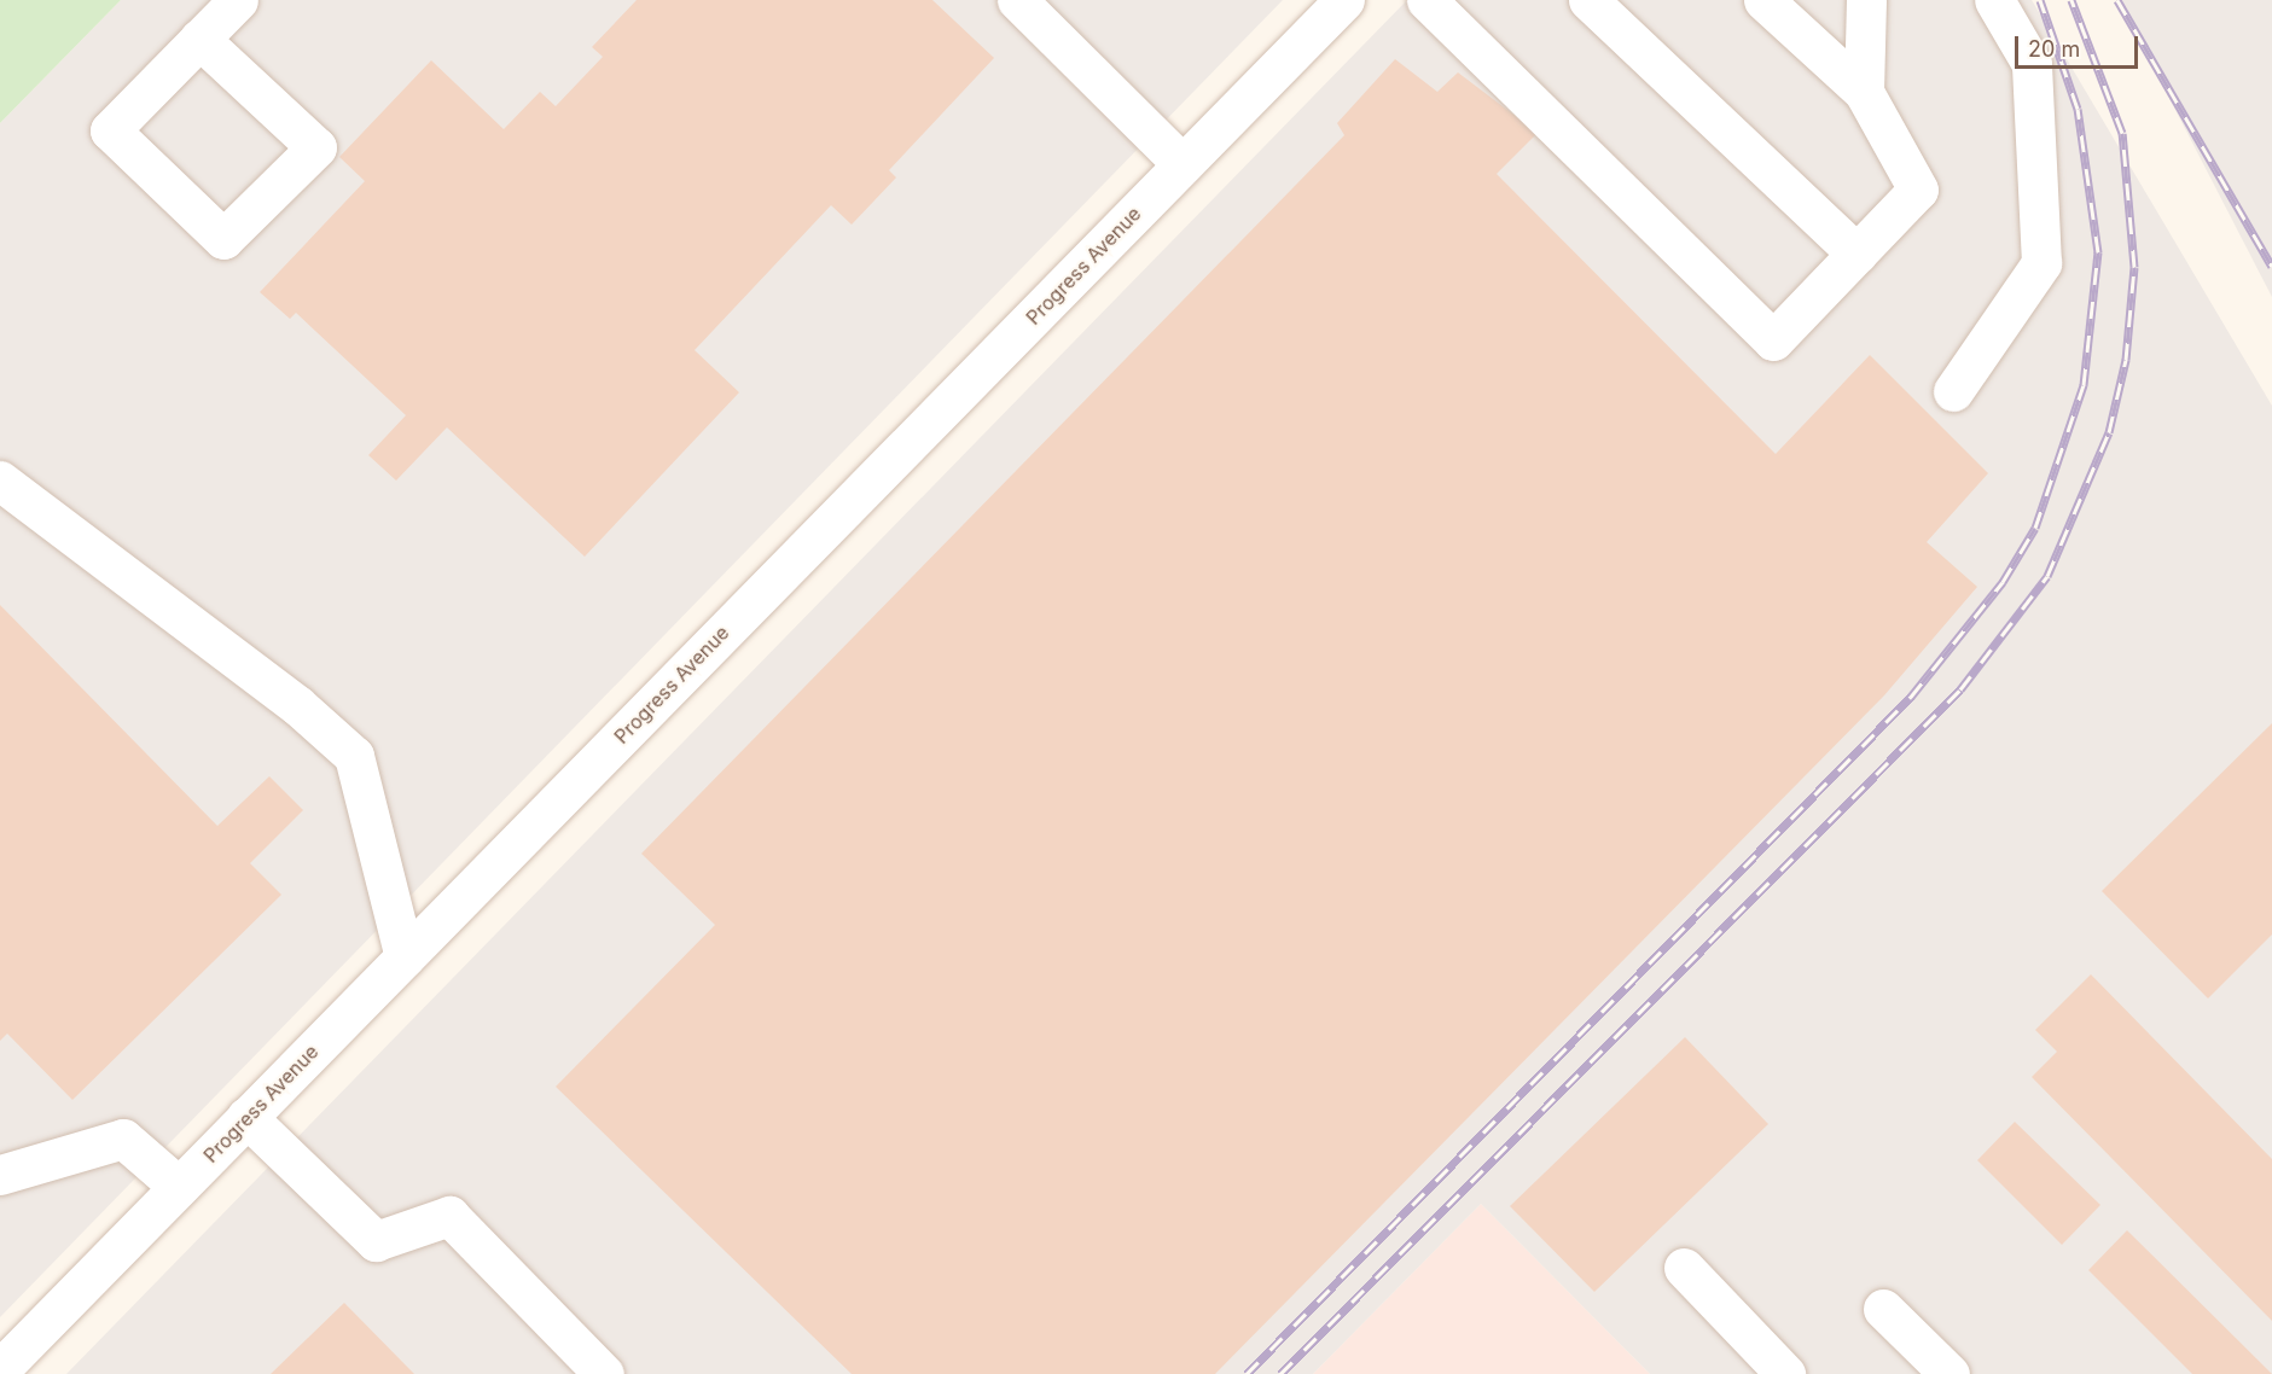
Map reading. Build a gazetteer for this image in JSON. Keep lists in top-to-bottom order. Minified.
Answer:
{"streets":{"street":["Progress Avenue"]},"scale_bar":"20 m"}
